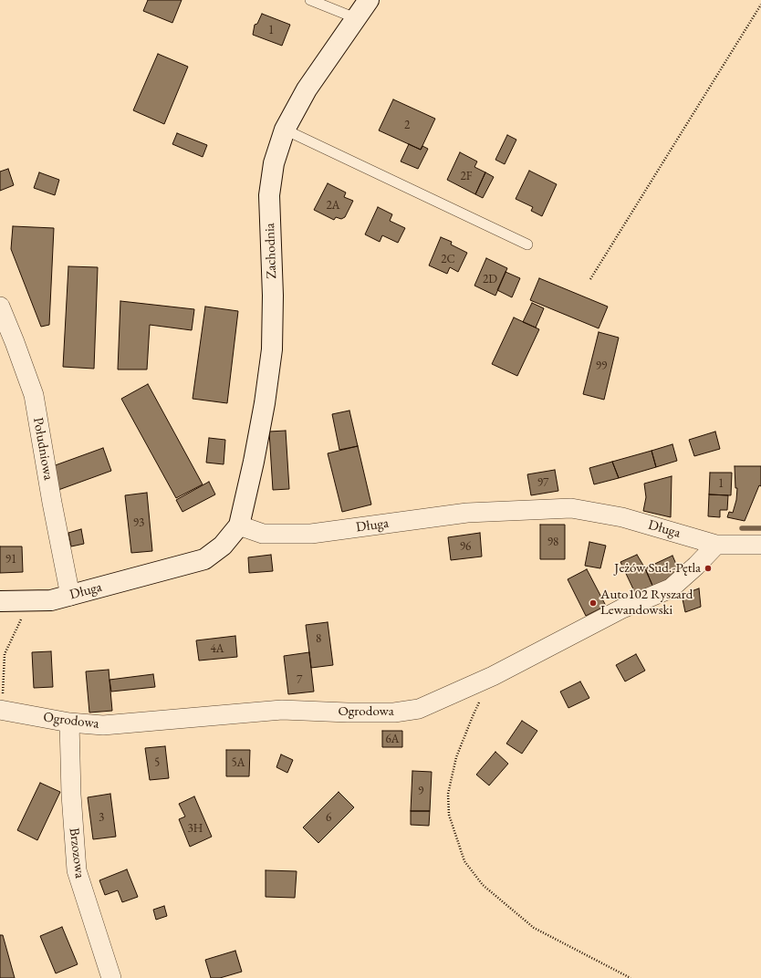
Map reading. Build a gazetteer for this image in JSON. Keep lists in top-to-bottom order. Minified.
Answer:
{"streets":{"street":["Zachodnia","Południowa","Długa","Ogrodowa","Brzozowa"]},"crossings":[["Zachodnia","Długa"],["Południowa","Długa"],["Długa","Ogrodowa"],["Ogrodowa","Brzozowa"]],"places":["Jeżów Sud.-Pętla","Auto102 Ryszard Lewandowski"],"house_numbers":["1","2","2F","2A","2C","2D","99","97","1","93","98","96","91","8","4A","7","6A","5","5A","9","3","6","3H"]}
